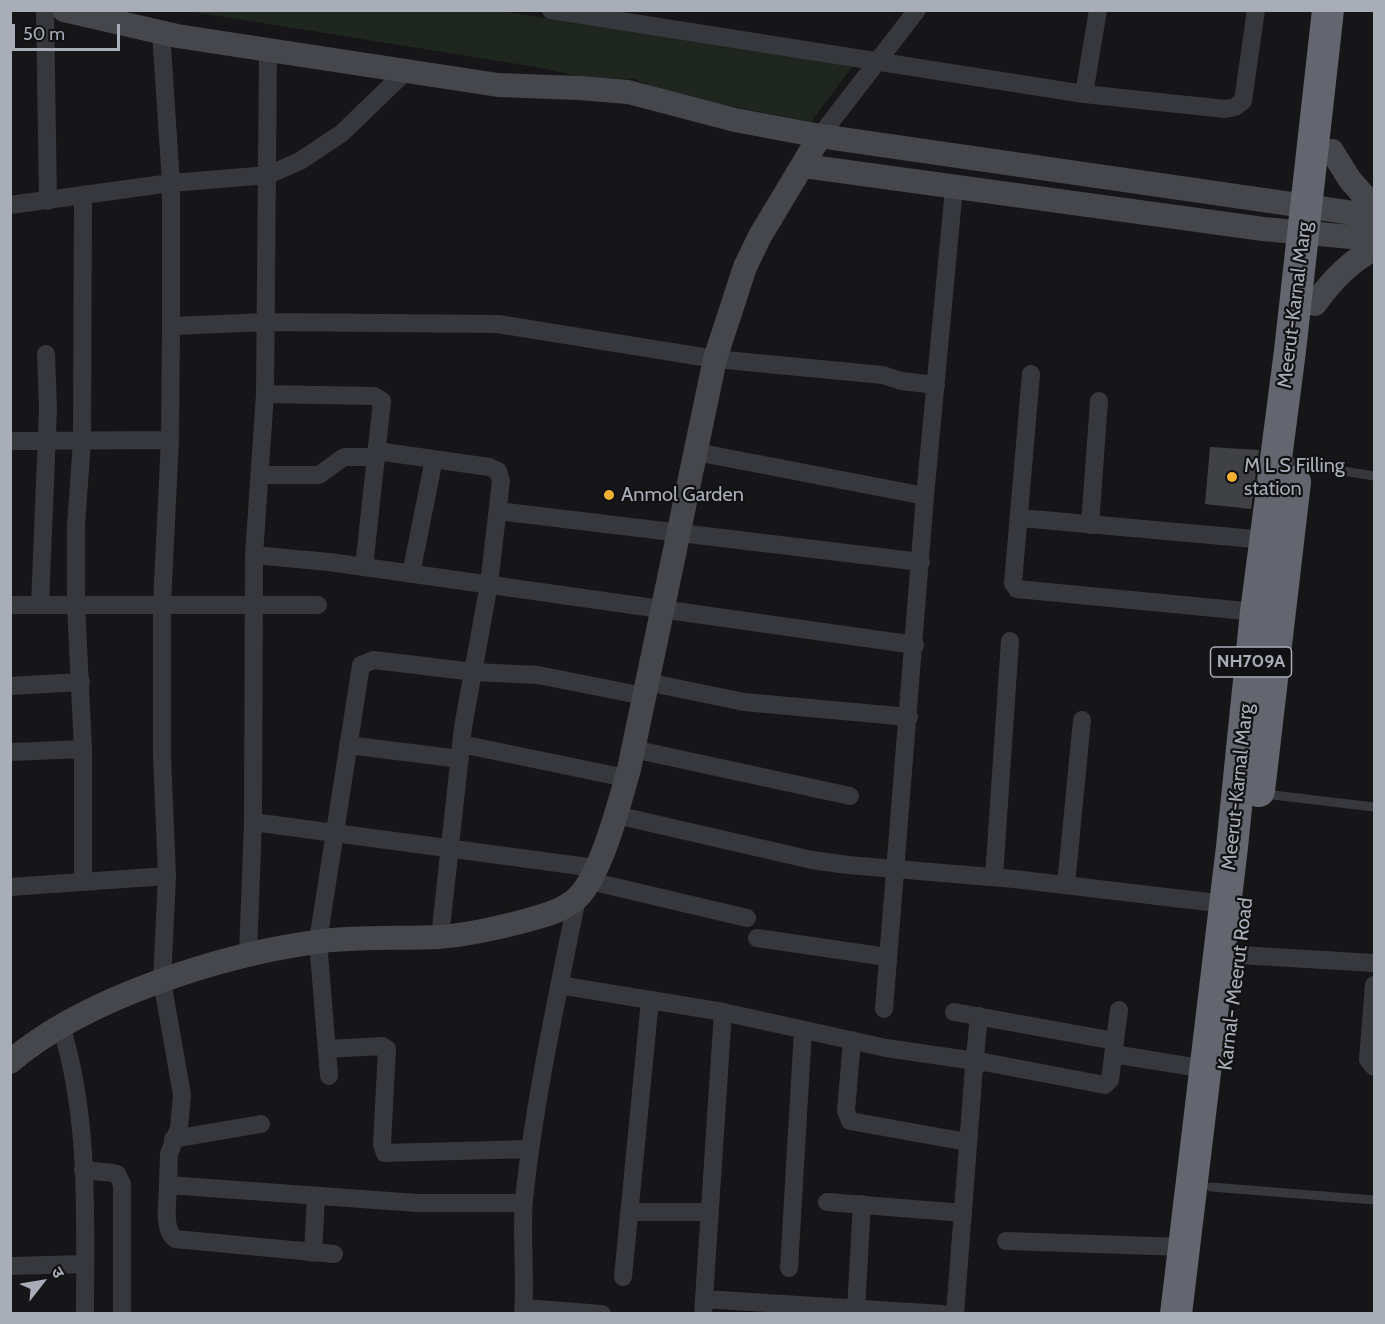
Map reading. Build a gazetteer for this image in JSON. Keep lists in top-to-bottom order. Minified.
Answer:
{"streets":{"highway":["Meerut-Karnal Marg","NH709A","Karnal- Meerut Road"]},"crossings":[["Meerut-Karnal Marg","Karnal- Meerut Road"]],"places":["M L S Filling station","Anmol Garden"],"scale_bar":"50 m","north":"top right"}
